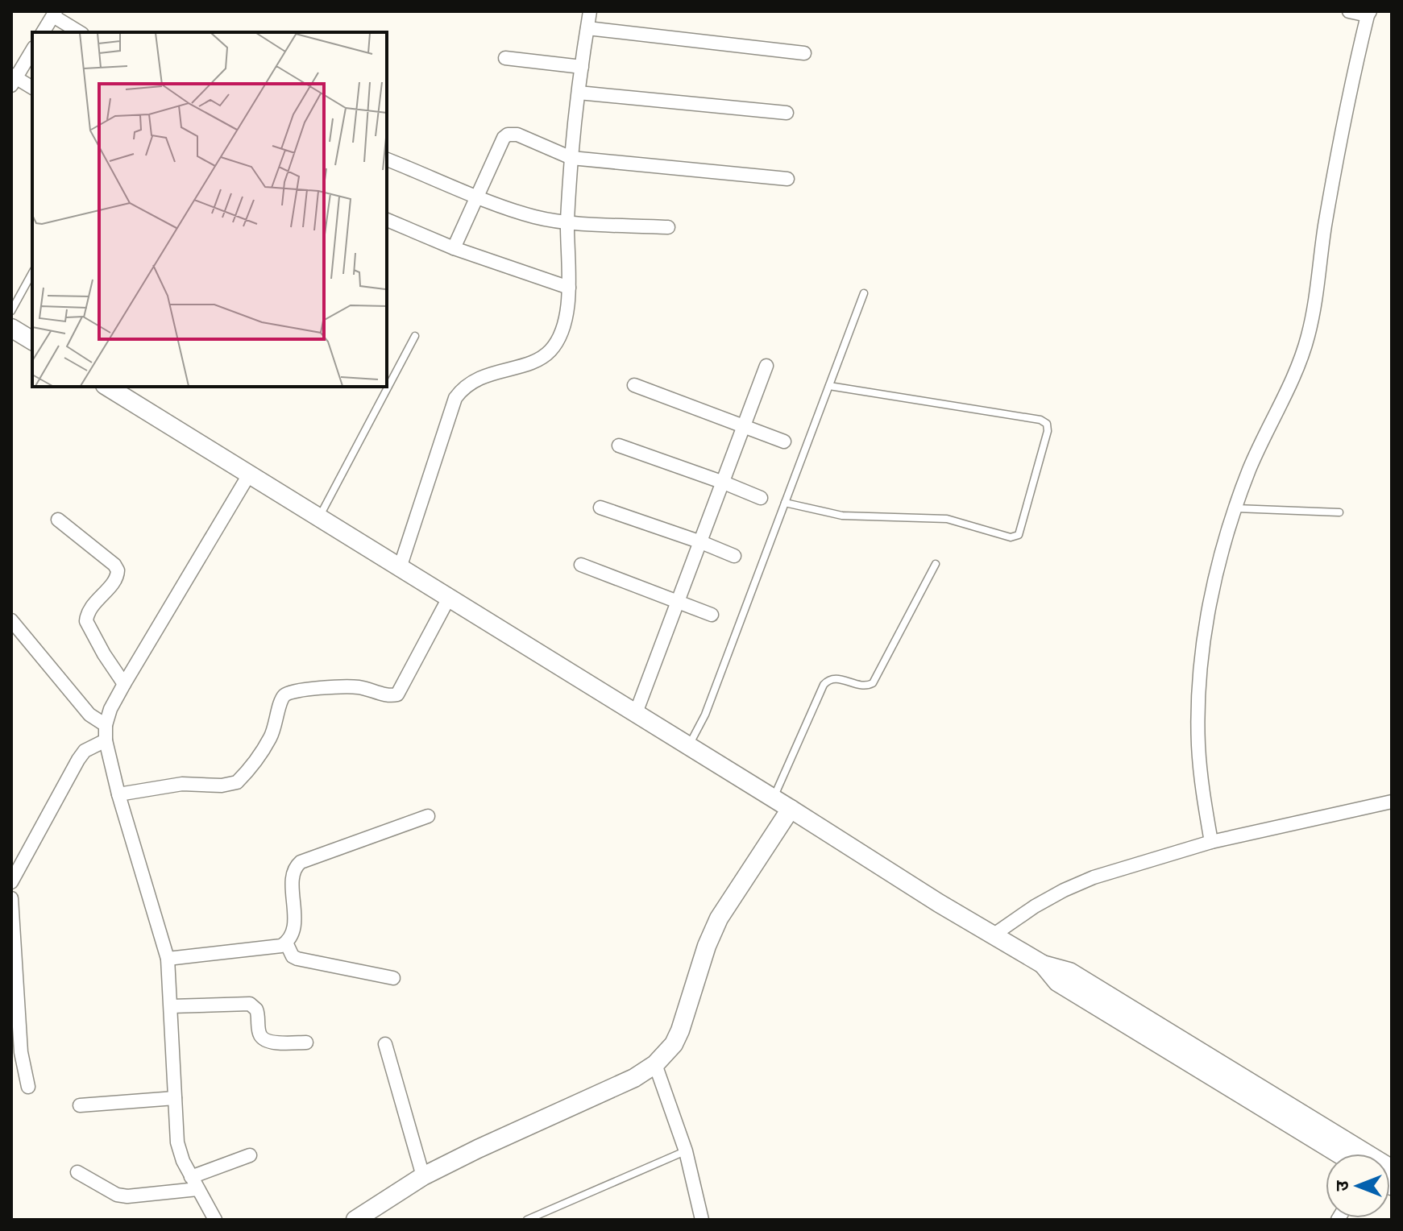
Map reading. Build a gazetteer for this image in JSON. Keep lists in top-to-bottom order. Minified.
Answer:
{"north":"left"}
